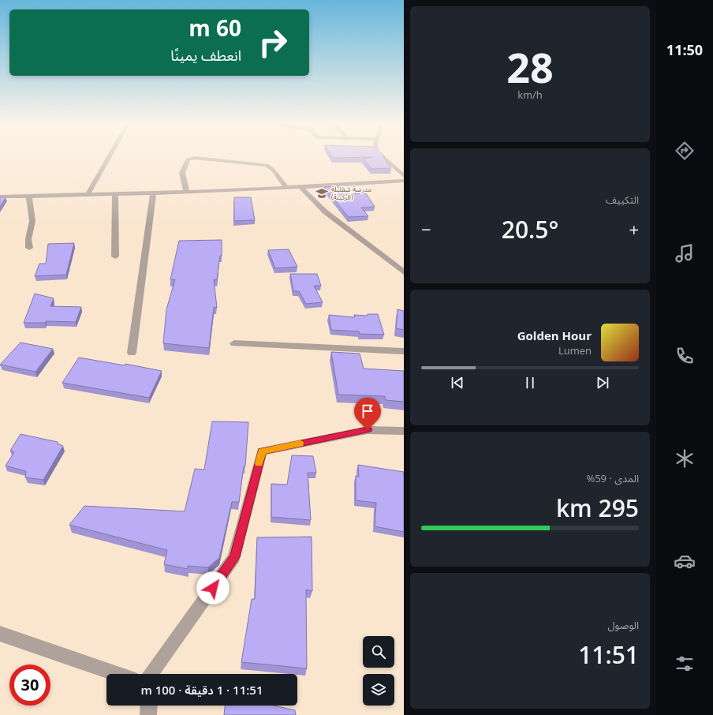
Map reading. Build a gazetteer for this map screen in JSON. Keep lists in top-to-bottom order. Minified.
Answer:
{"places":{"school or university":["مدرسة شقليلة (الركينة)"]},"page":{"tabs":"11:50","tile":[["28","km/h"],"التكييف",["المدى · 59%","295 km"],["الوصول","11:51"]],"turn":["60 m","انعطف يمينًا"],"heat":["−","20.5°","+"],"song":["Golden Hour","Lumen"],"limit":"30","trip":"11:51 · 1 دقيقة · 100 m"}}
